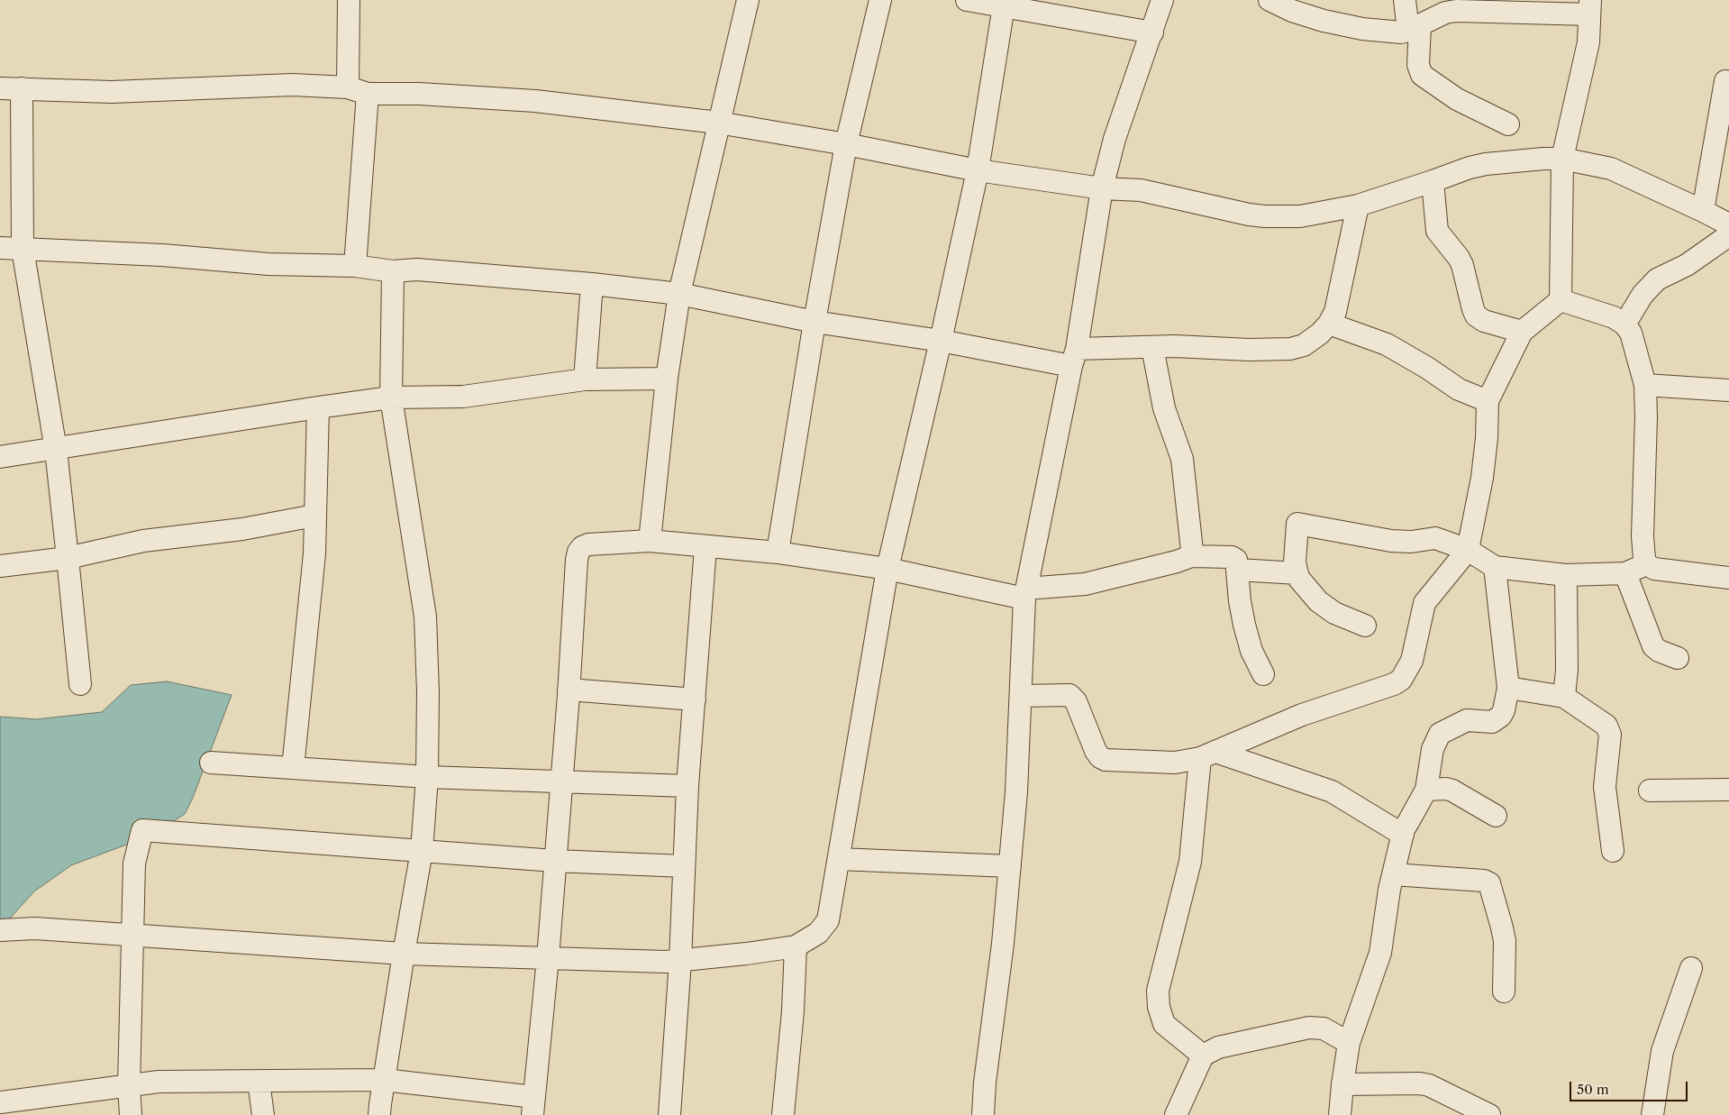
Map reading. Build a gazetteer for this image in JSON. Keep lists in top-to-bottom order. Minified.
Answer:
{"scale_bar":"50 m"}
